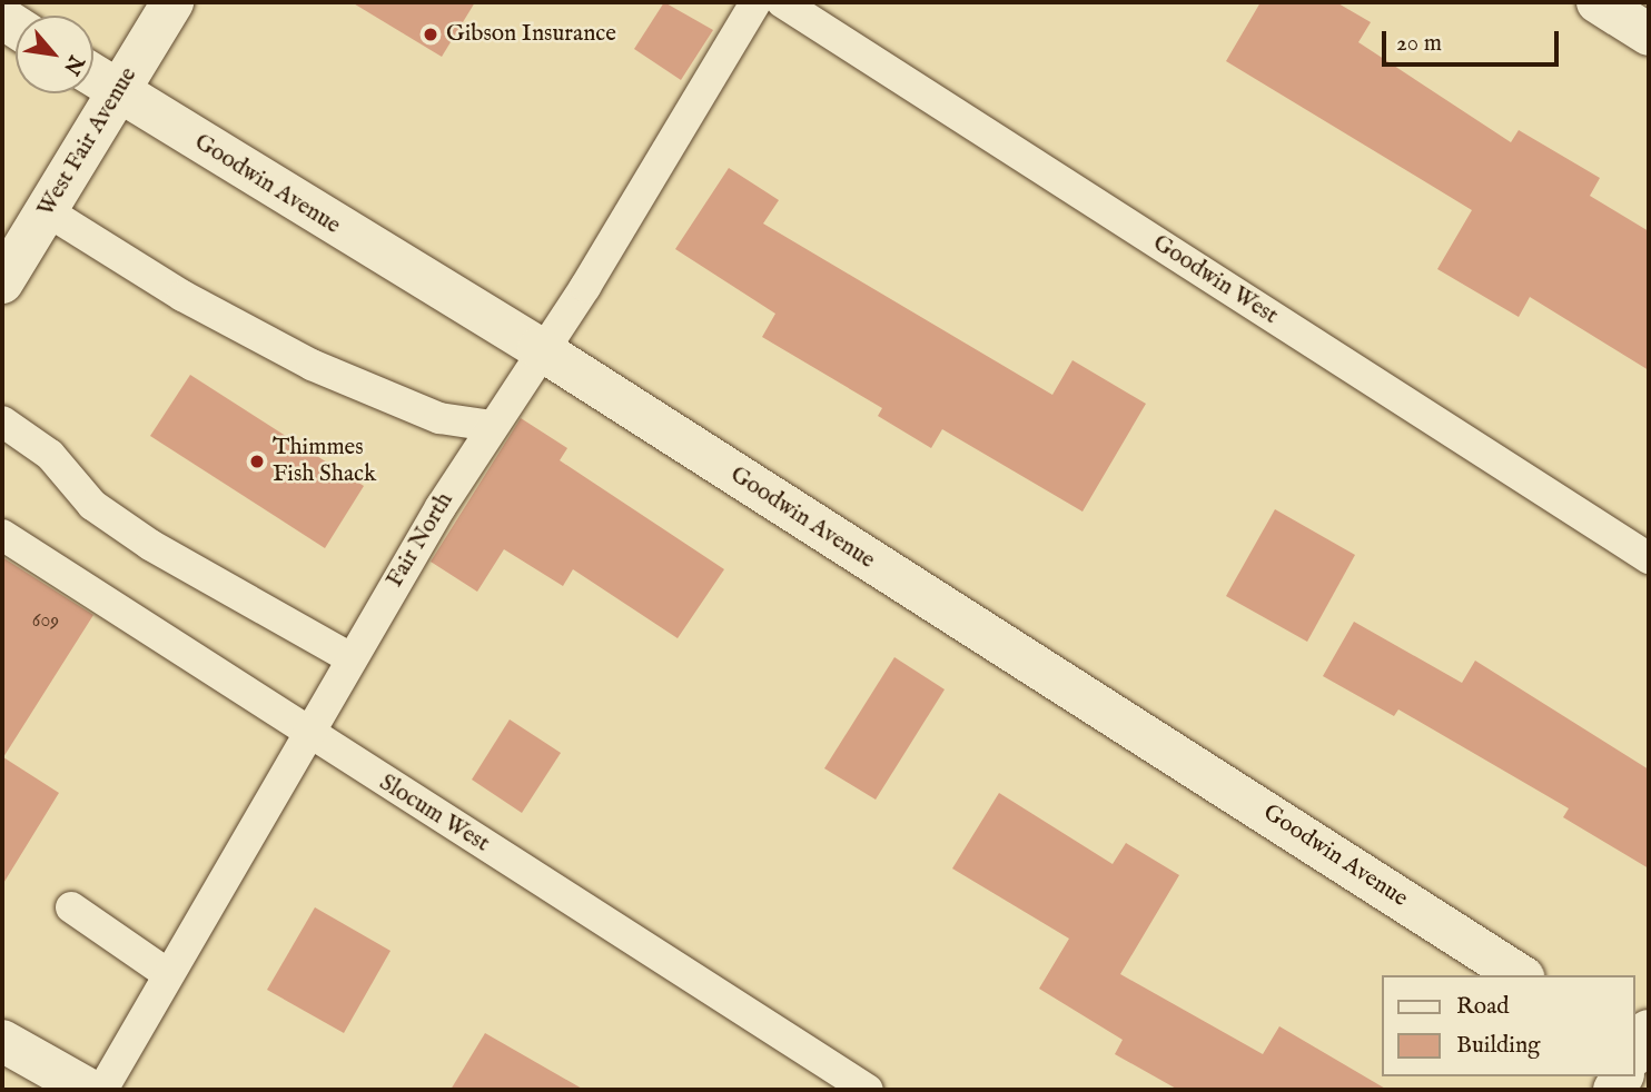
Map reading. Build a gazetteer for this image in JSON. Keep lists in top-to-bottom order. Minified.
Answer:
{"streets":{"street":["West Fair Avenue","Goodwin Avenue"],"lane":["Goodwin West","Fair North","Slocum West"]},"crossings":[["West Fair Avenue","Goodwin Avenue"],["Goodwin Avenue","Fair North"],["Fair North","Slocum West"]],"places":["Gibson Insurance","Thimmes Fish Shack"],"house_numbers":["609"],"legend":["Road","Building"],"scale_bar":"20 m","north":"bottom right"}
